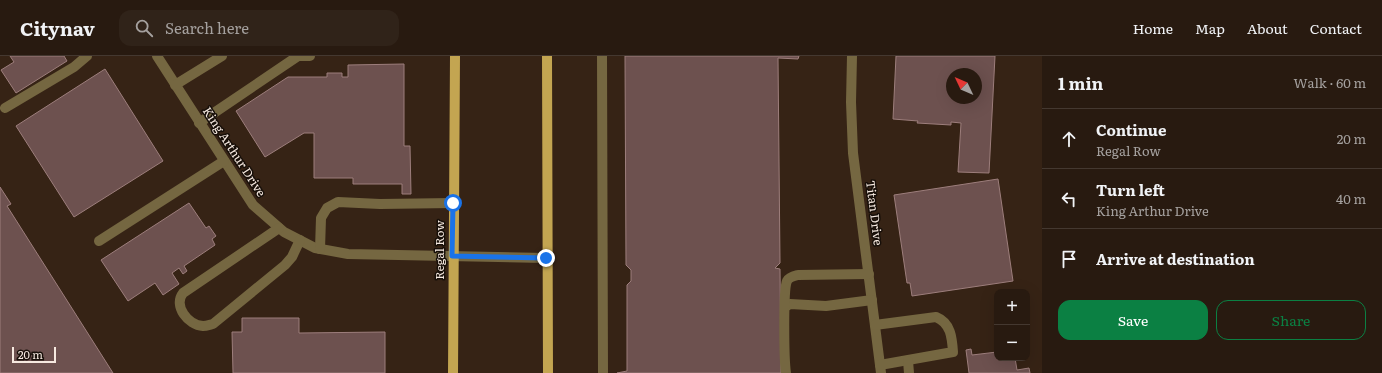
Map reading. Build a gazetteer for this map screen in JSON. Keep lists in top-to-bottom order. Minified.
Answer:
{"streets":{"main road":["Regal Row"],"street":["King Arthur Drive","Titan Drive"]},"crossings":[["King Arthur Drive","Regal Row"]],"scale_bar":"20 m","north":"top left","page":{"header":"Citynav","search":"Search here","nav":["Home","Map","About","Contact"],"heading":["1 min","Walk · 60 m"],"list":[["Continue","Regal Row","20 m"],["Turn left","King Arthur Drive","40 m"],"Arrive at destination"],"buttons":["Save","Share"],"map_buttons":["+","−"],"scale":"20 m"}}
